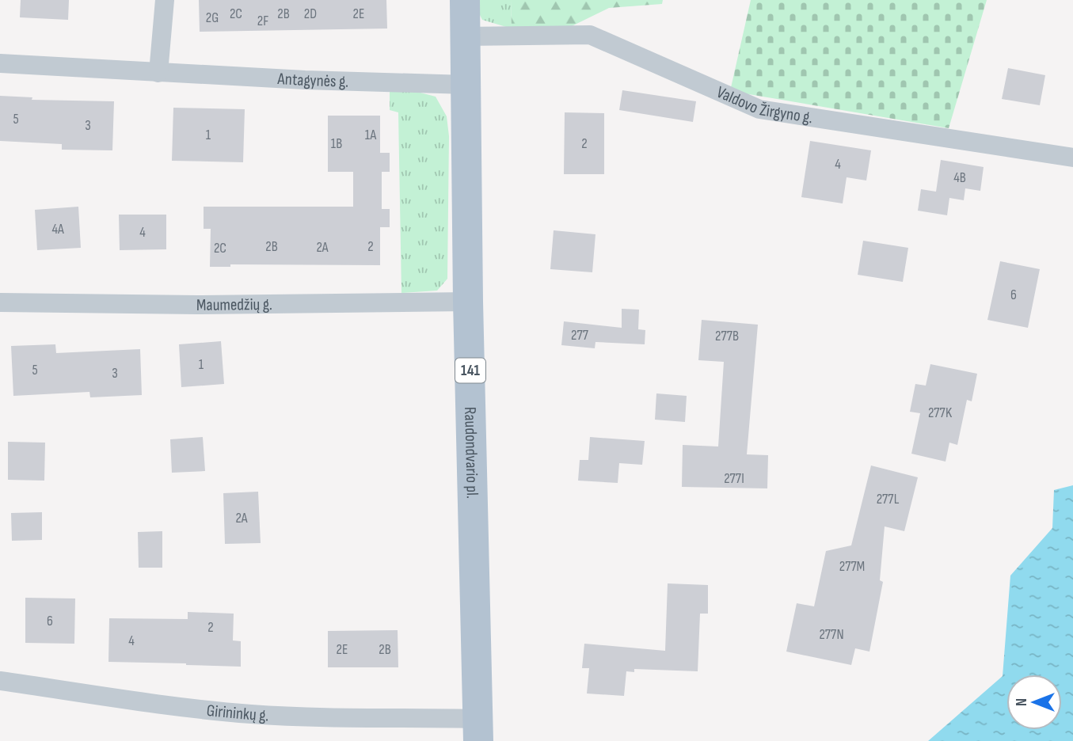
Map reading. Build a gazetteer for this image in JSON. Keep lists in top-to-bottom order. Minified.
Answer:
{"streets":{"main road":["141","Raudondvario pl."],"street":["Antagynės g.","Valdovo Žirgyno g.","Maumedžių g.","Girininkų g."]},"crossings":[["Antagynės g.","Raudondvario pl."],["Valdovo Žirgyno g.","Raudondvario pl."],["Maumedžių g.","Raudondvario pl."],["Raudondvario pl.","Girininkų g."]],"house_numbers":["2C","2B","2D","2E","2G","2F","5","3","1","1A","1B","2","4","4B","4A","4","2B","2","2A","2C","6","277","277B","1","5","3","277K","277I","277L","2A","277M","6","2","277N","4","2E","2B"],"north":"left"}
